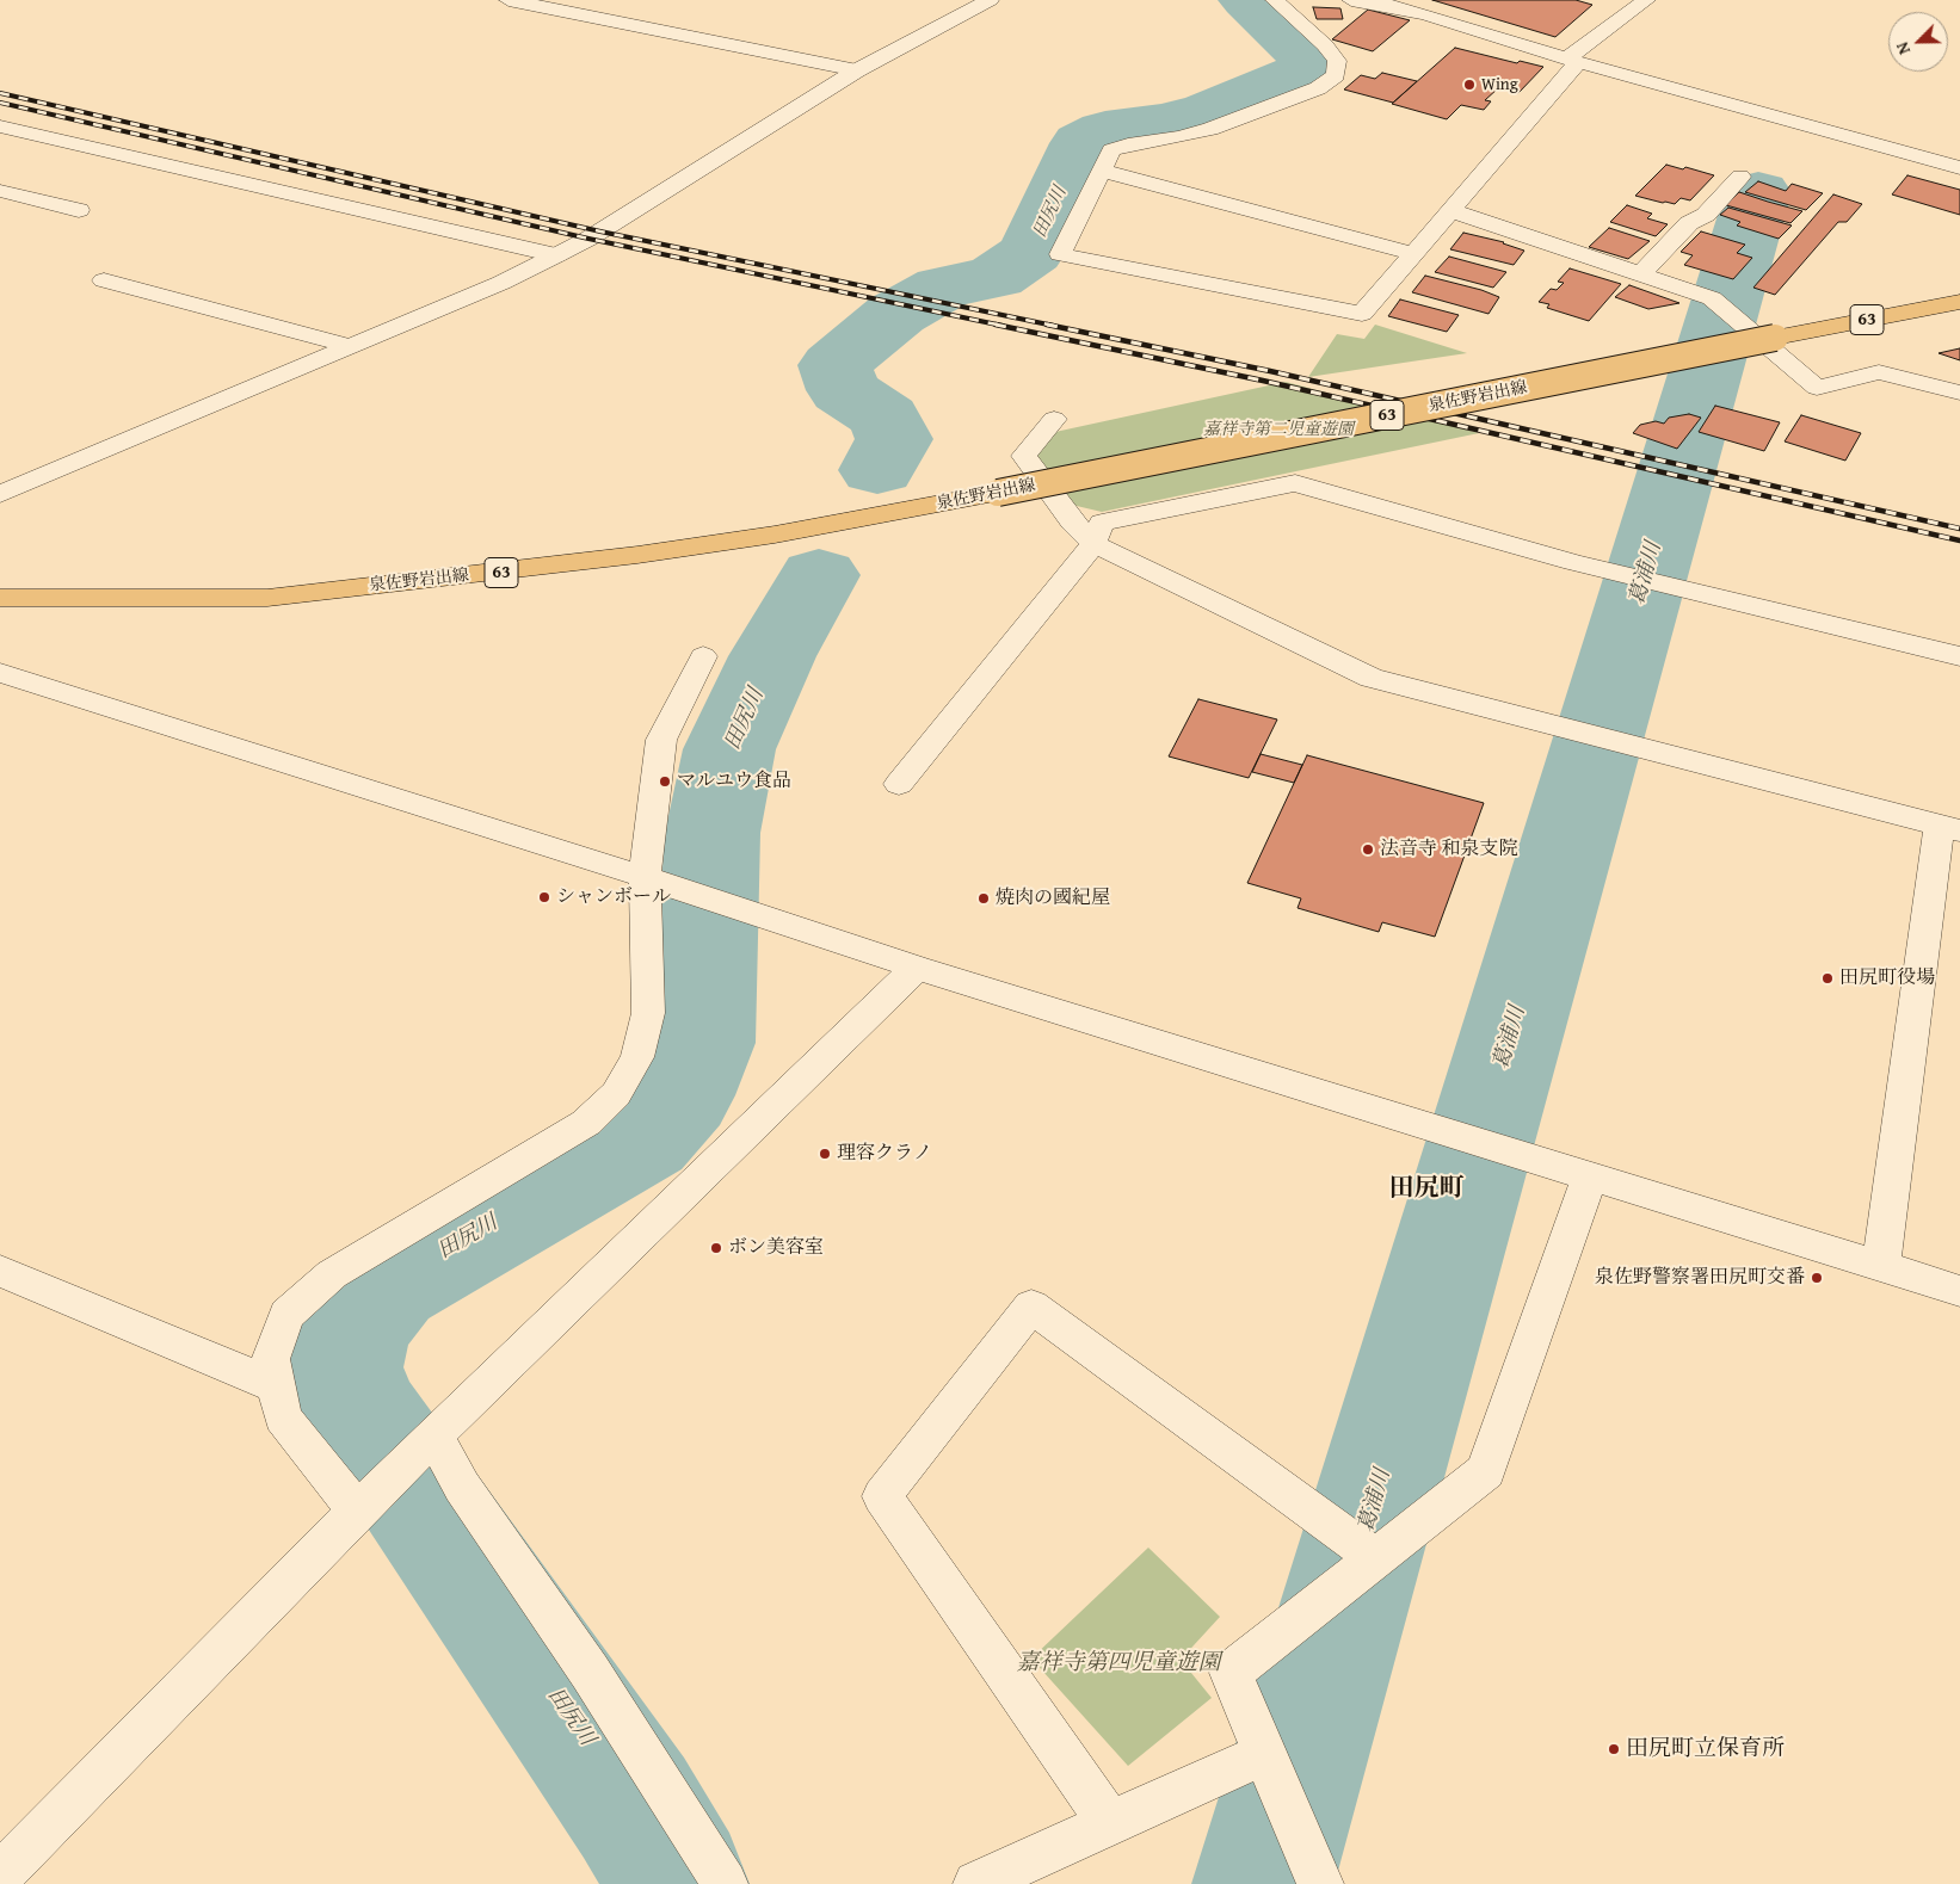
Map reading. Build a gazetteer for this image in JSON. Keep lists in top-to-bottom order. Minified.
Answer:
{"streets":{"main road":["63","泉佐野岩出線"]},"districts":["田尻町"],"water":["田尻川","葛浦川"],"parks":["嘉祥寺第二児童遊園","嘉祥寺第四児童遊園"],"places":["Wing","マルユウ食品","法音寺 和泉支院","シャンボール","焼肉の國紀屋","田尻町役場","理容クラノ","ボン美容室","泉佐野警察署田尻町交番","田尻町立保育所"],"north":"bottom left"}
